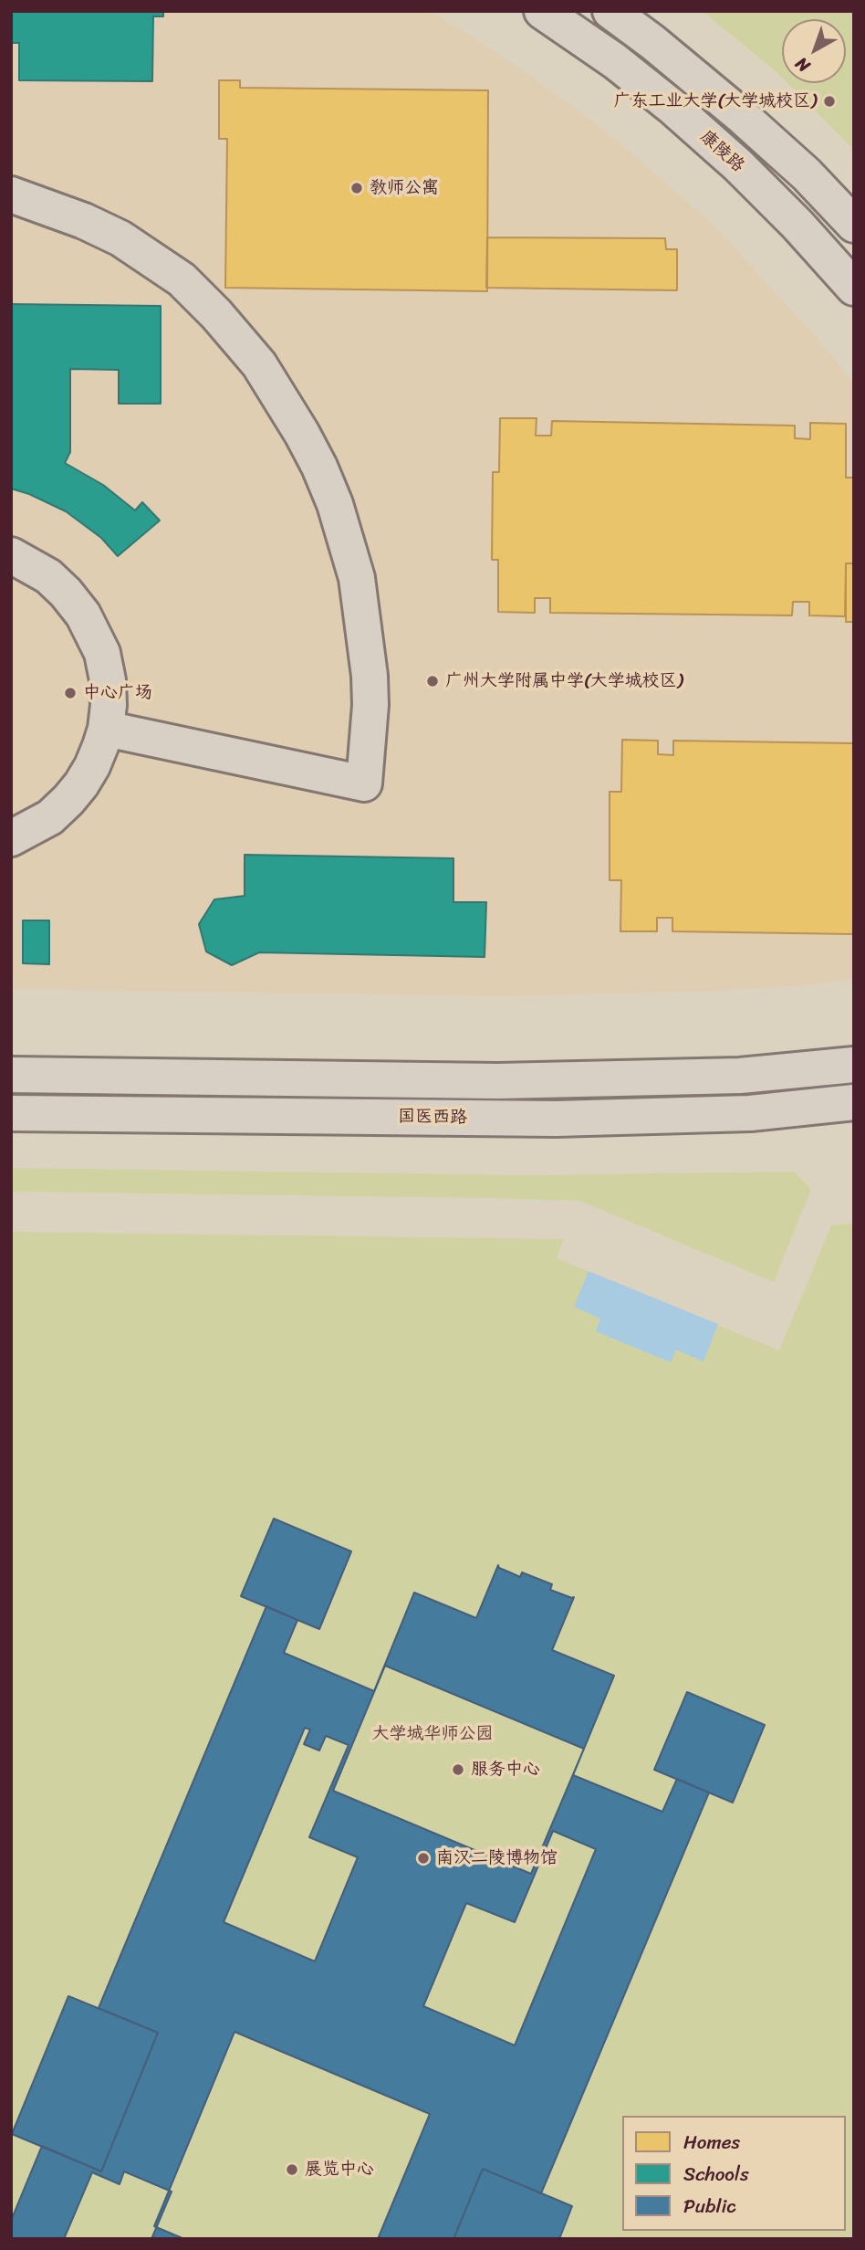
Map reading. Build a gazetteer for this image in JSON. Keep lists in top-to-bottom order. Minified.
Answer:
{"streets":{"main road":["康陵路","国医西路"]},"parks":["大学城华师公园"],"places":["广东工业大学(大学城校区)","教师公寓","广州大学附属中学(大学城校区)","中心广场","服务中心","南汉二陵博物馆","展览中心"],"legend":["Homes","Schools","Public"],"north":"bottom left"}
